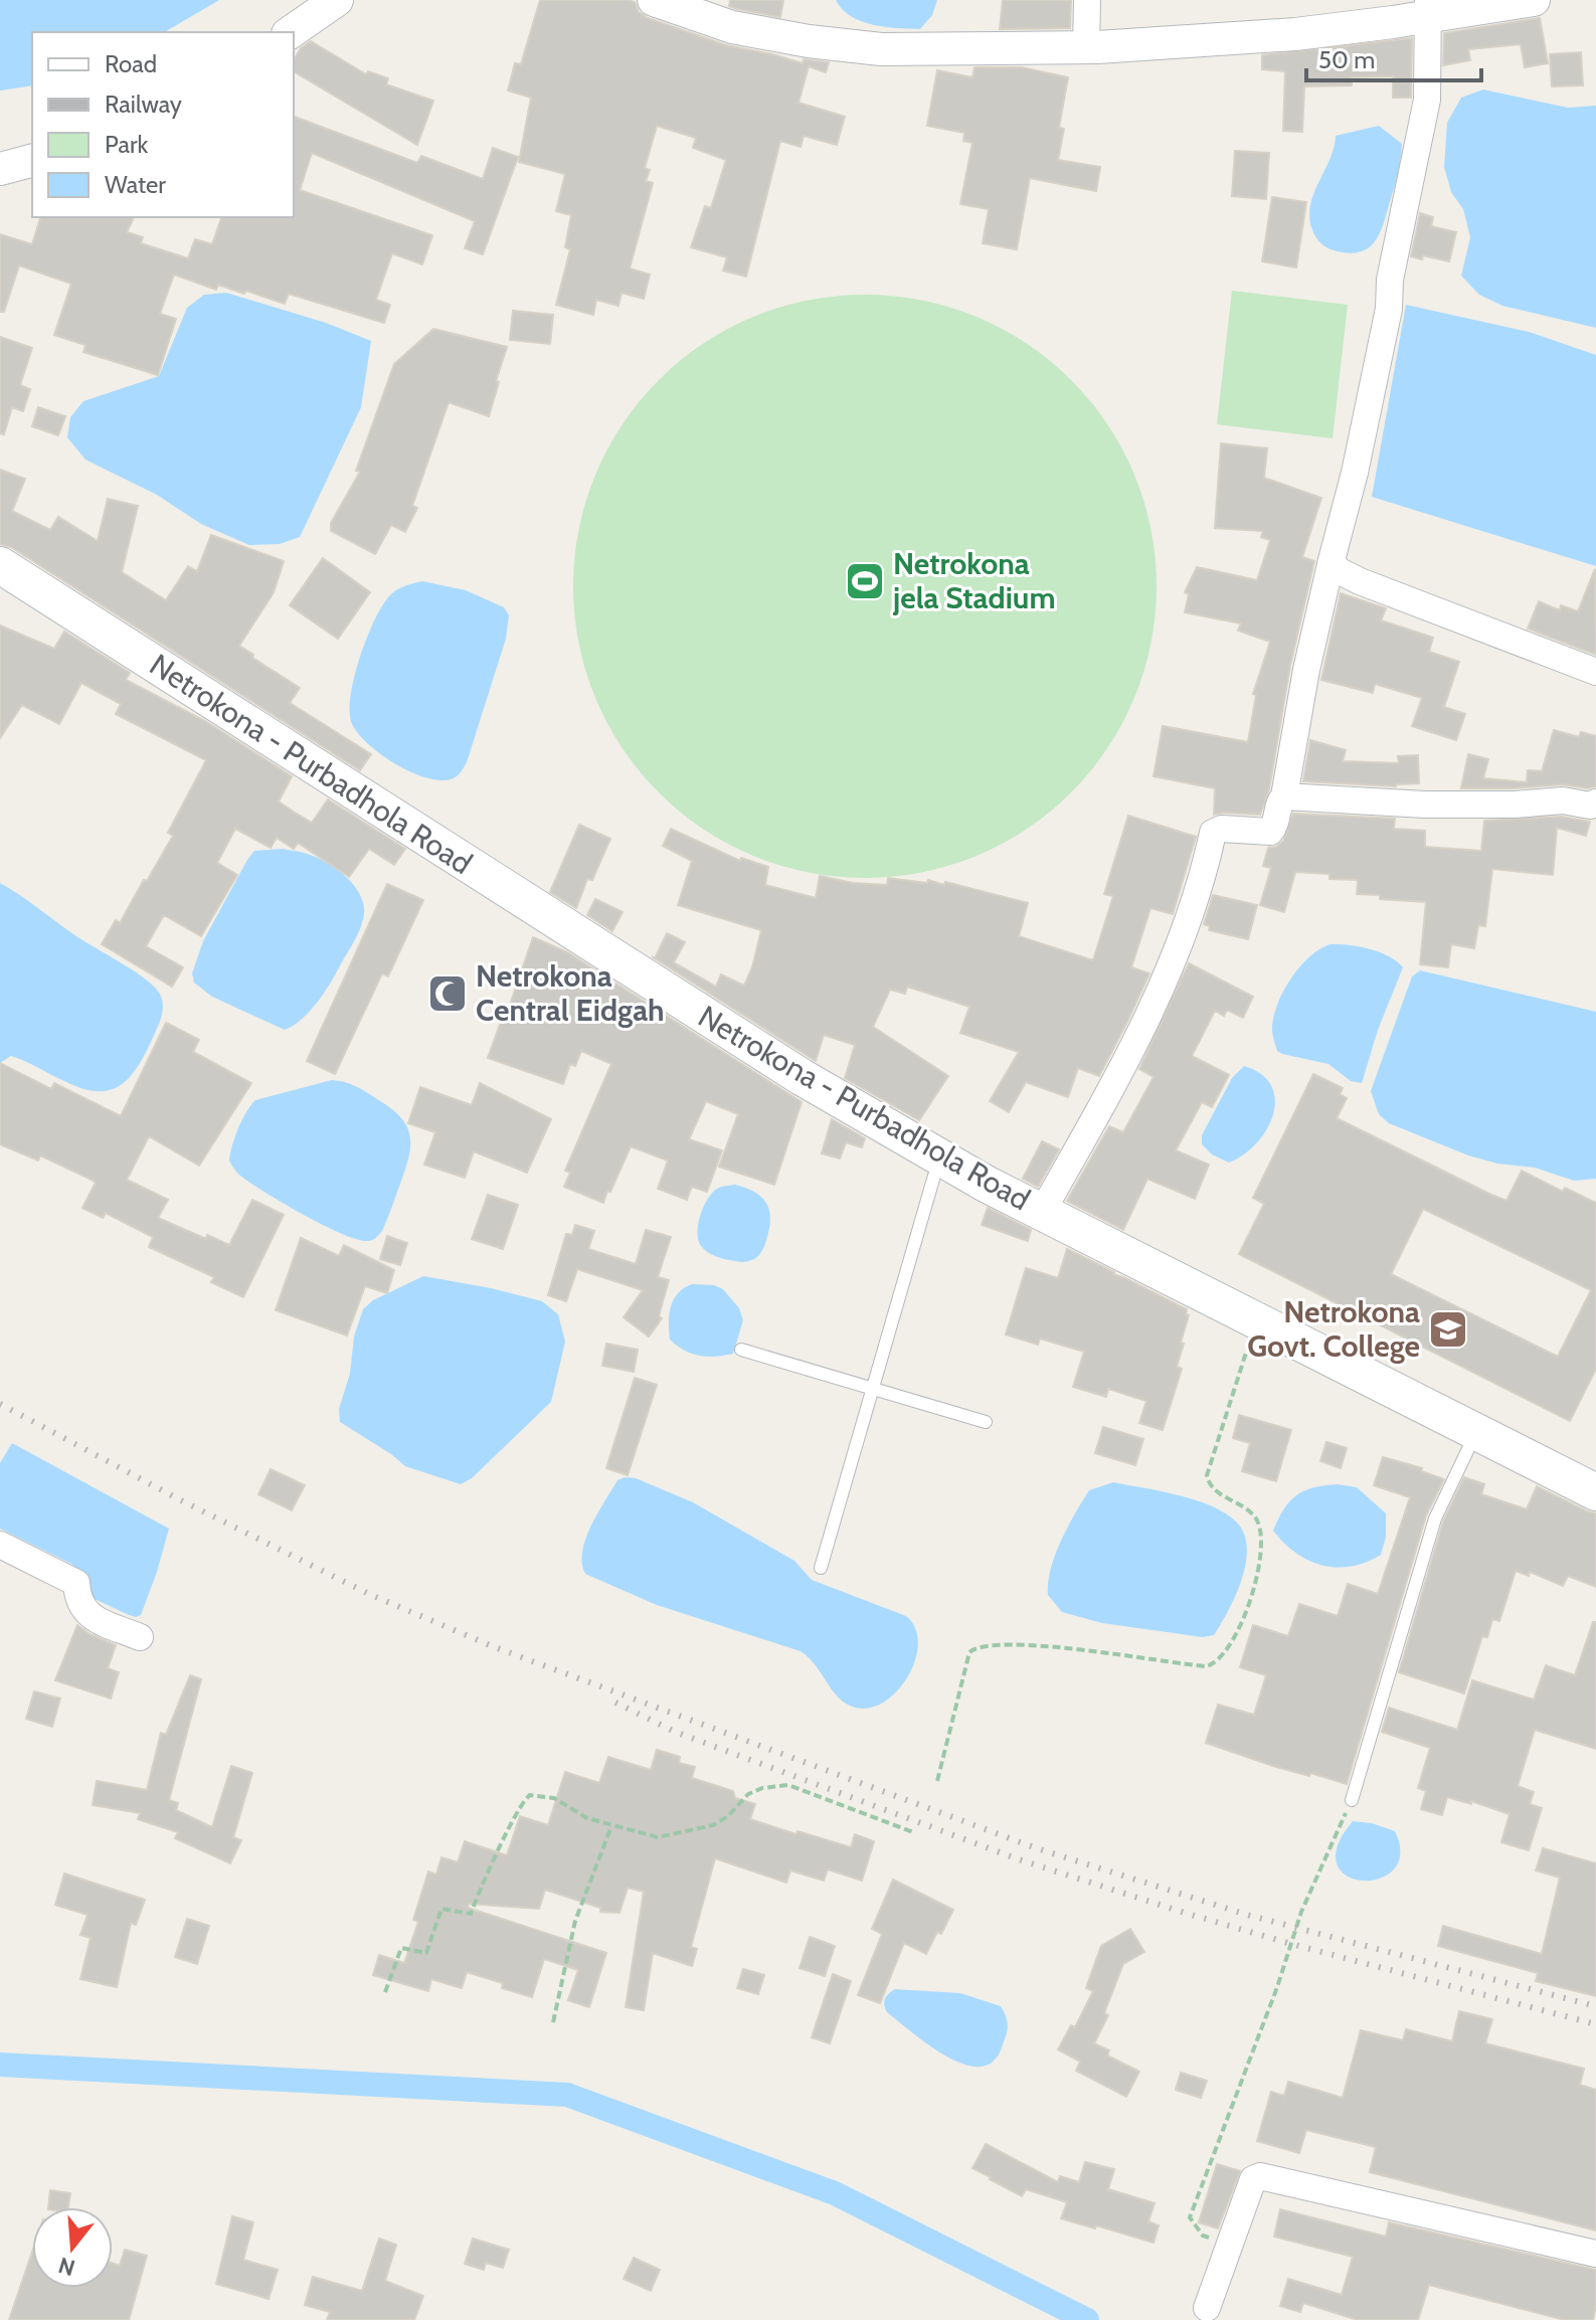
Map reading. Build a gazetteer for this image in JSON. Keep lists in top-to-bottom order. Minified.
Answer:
{"streets":{"main road":["Netrokona - Purbadhola Road"]},"places":{"sports":["Netrokona jela Stadium"],"mosque":["Netrokona Central Eidgah"],"school or university":["Netrokona Govt. College"]},"legend":["Road","Railway","Park","Water"],"scale_bar":"50 m","north":"bottom"}
